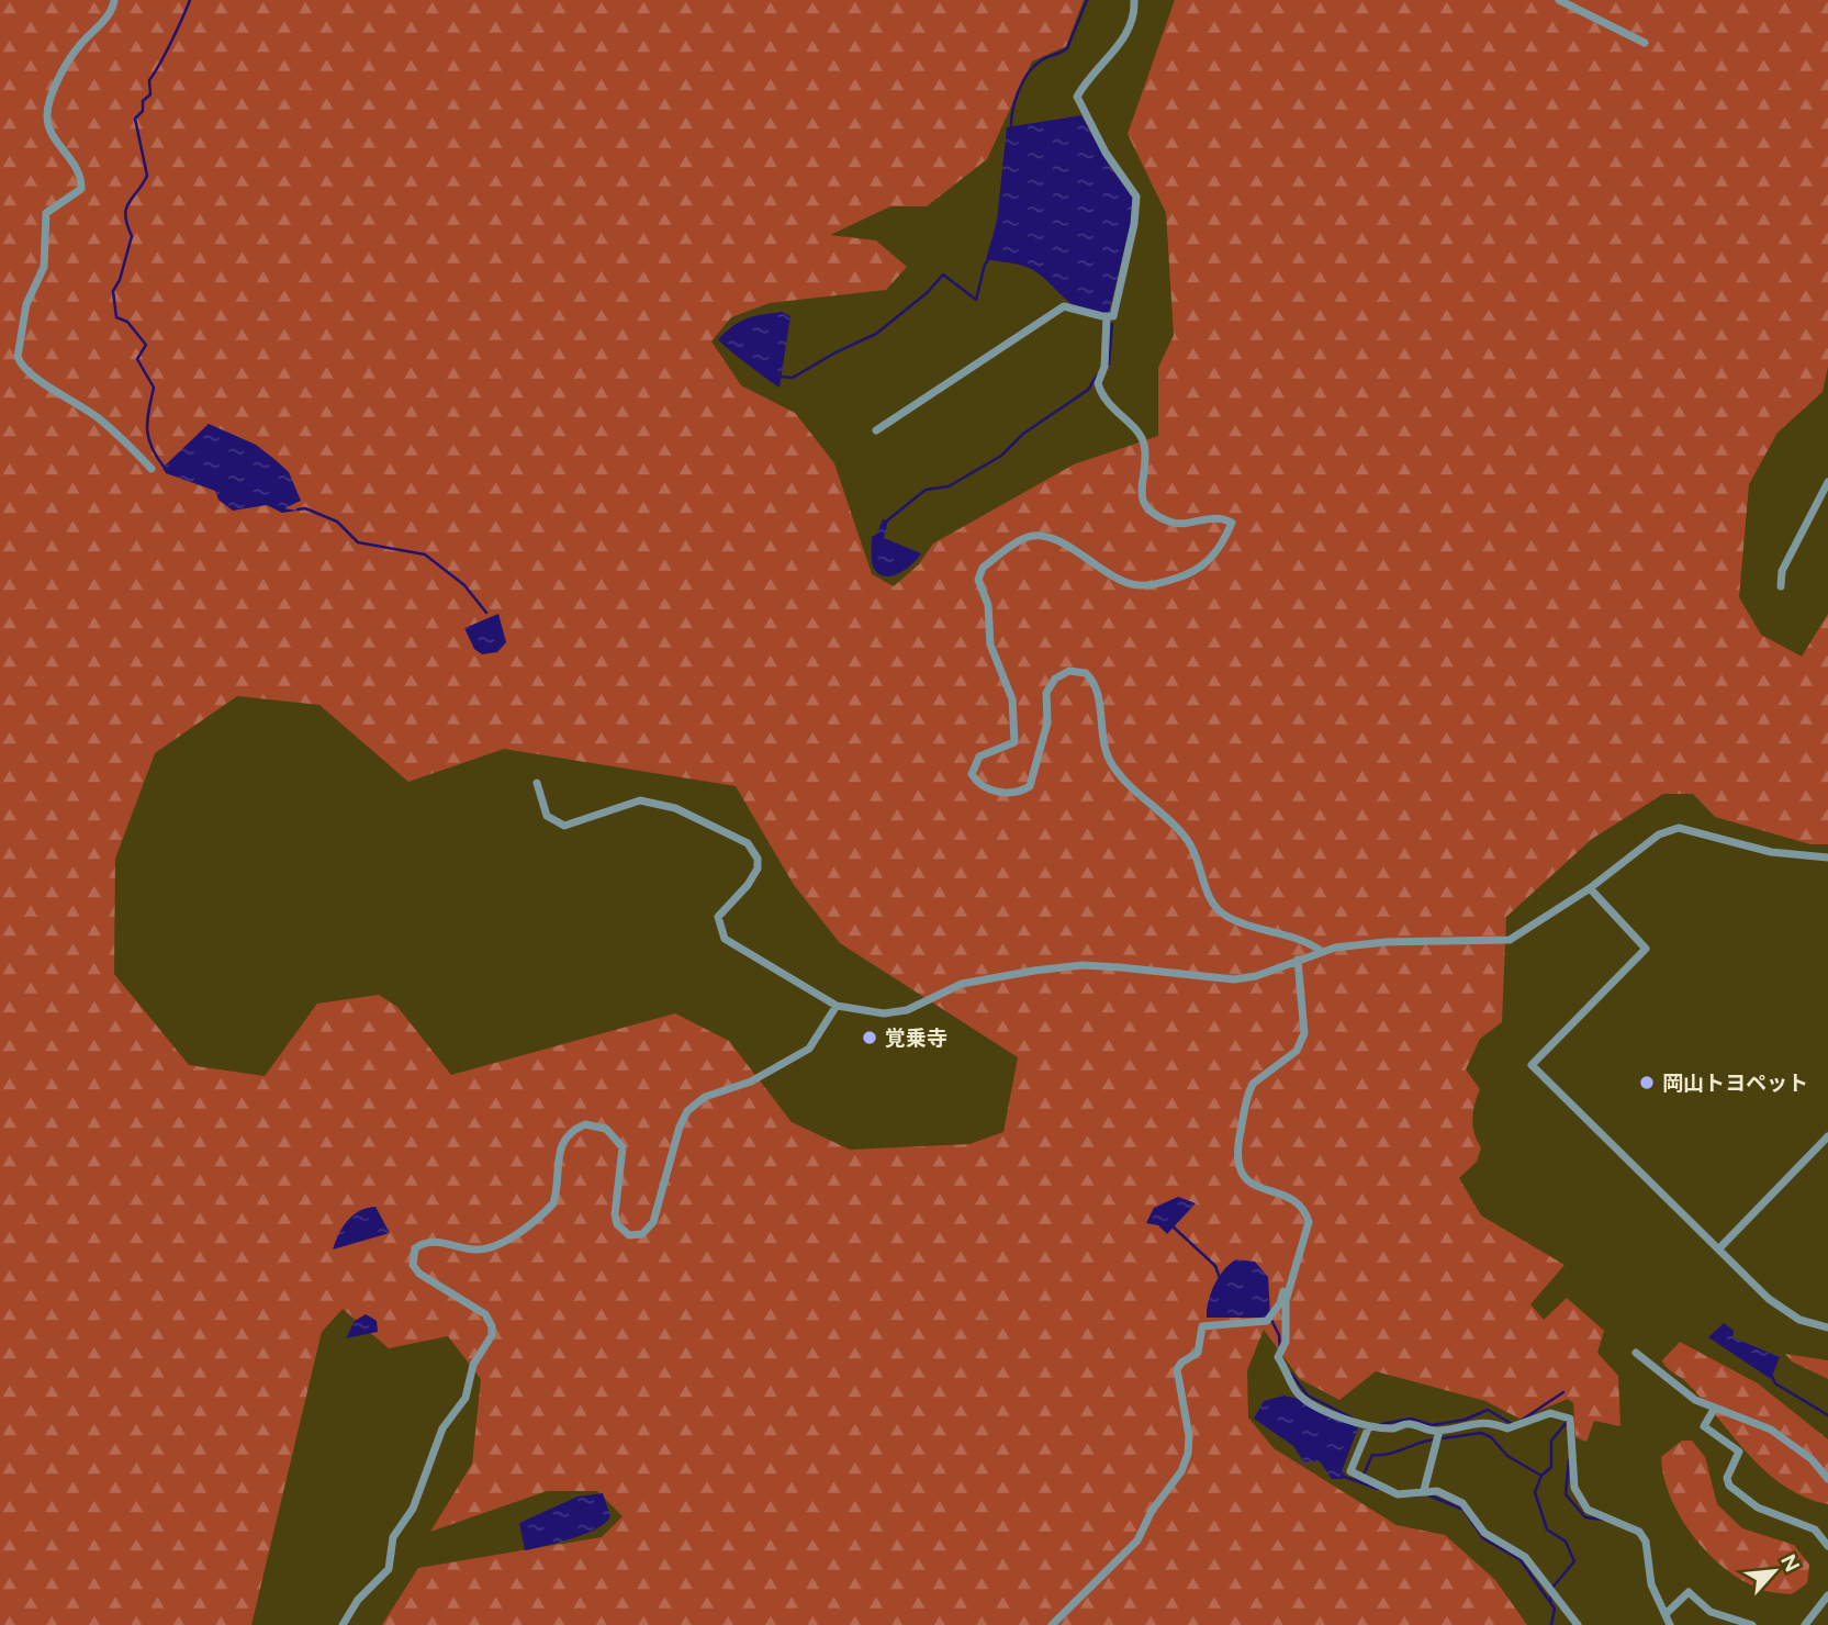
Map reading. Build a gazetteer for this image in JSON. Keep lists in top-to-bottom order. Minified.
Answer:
{"places":["覚乗寺","岡山トヨペット"],"north":"top right"}
